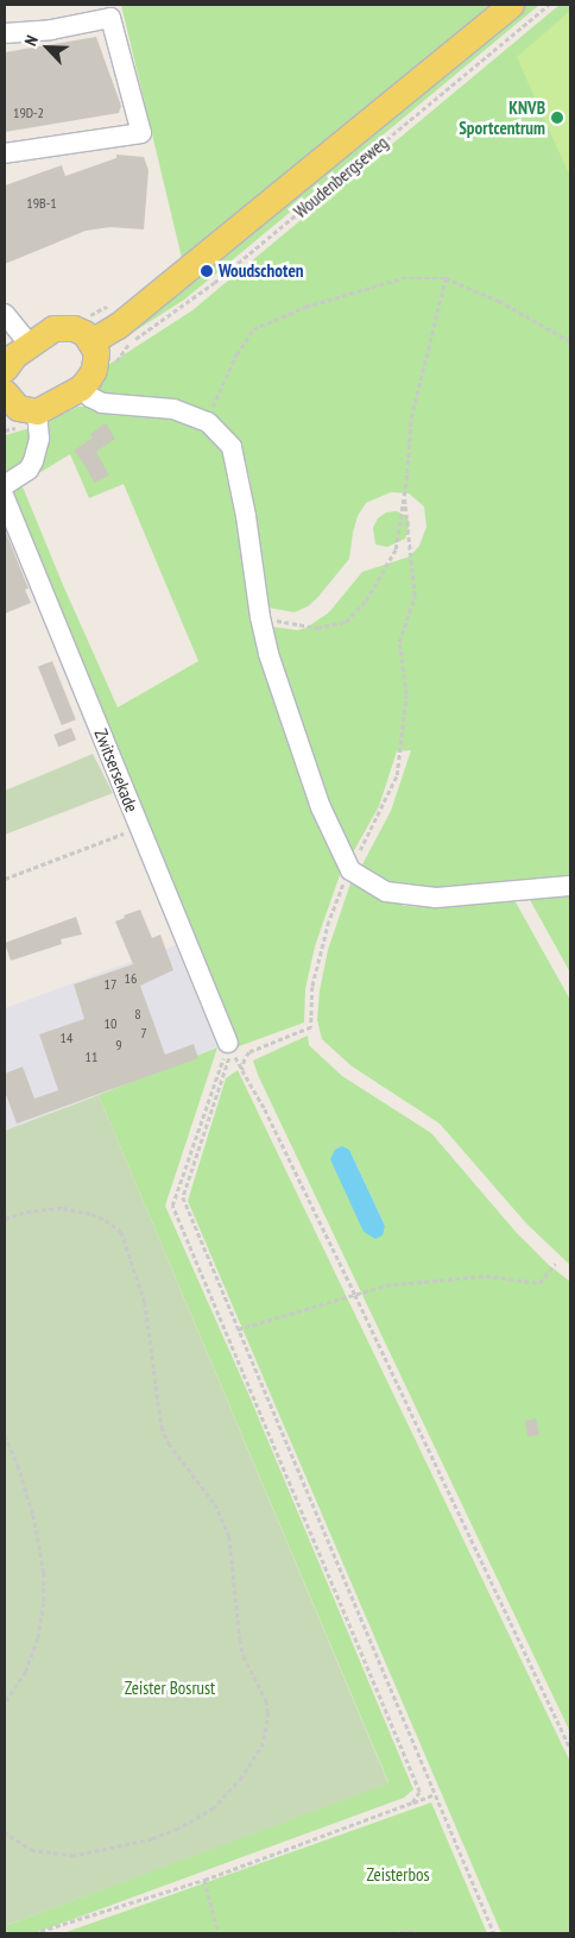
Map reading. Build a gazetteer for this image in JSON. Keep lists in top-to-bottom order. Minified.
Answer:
{"streets":{"main road":["Woudenbergseweg"],"street":["Zwitsersekade"]},"parks":["Zeister Bosrust","Zeisterbos"],"places":["KNVB Sportcentrum","Woudschoten"],"house_numbers":["19D-2","19B-1","16","17","8","10","7","14","9","11"],"north":"top left"}
